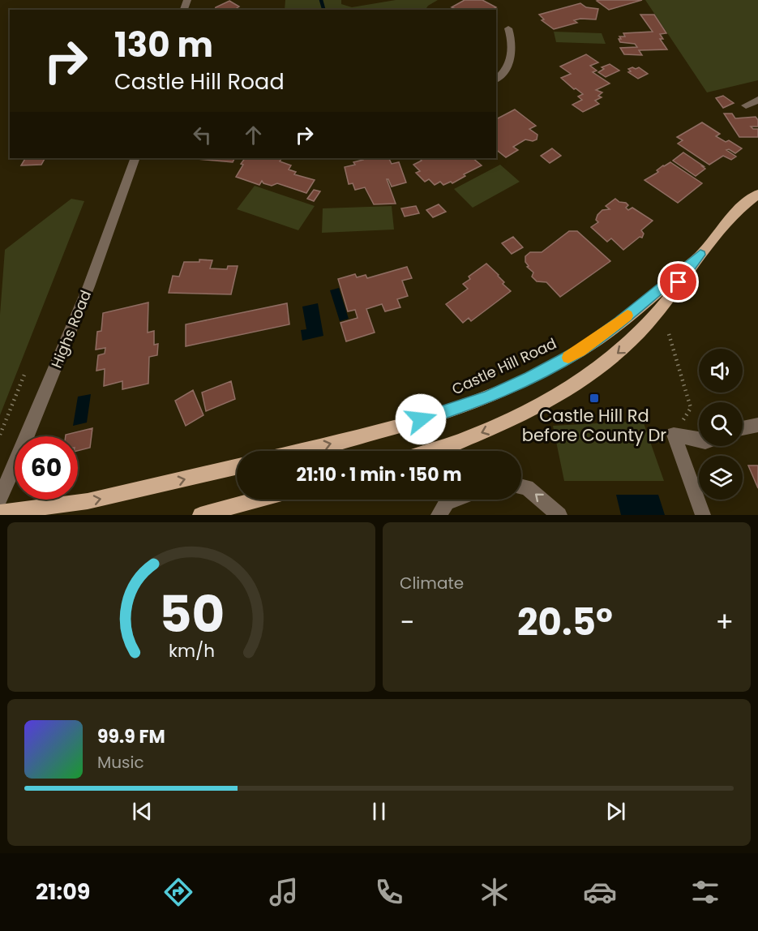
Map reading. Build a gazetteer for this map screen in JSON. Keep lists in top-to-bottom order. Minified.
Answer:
{"streets":{"main road":["Castle Hill Road"],"street":["Highs Road"]},"places":{"transit":["Castle Hill Rd before County Dr"]},"page":{"turn":["130 m","Castle Hill Road"],"limit":"60","trip":"21:10 · 1 min · 150 m","tile":"Climate","heat":["−","20.5°","+"],"song":["99.9 FM","Music"],"tabs":"21:09","gauge":["50","km/h"]}}
